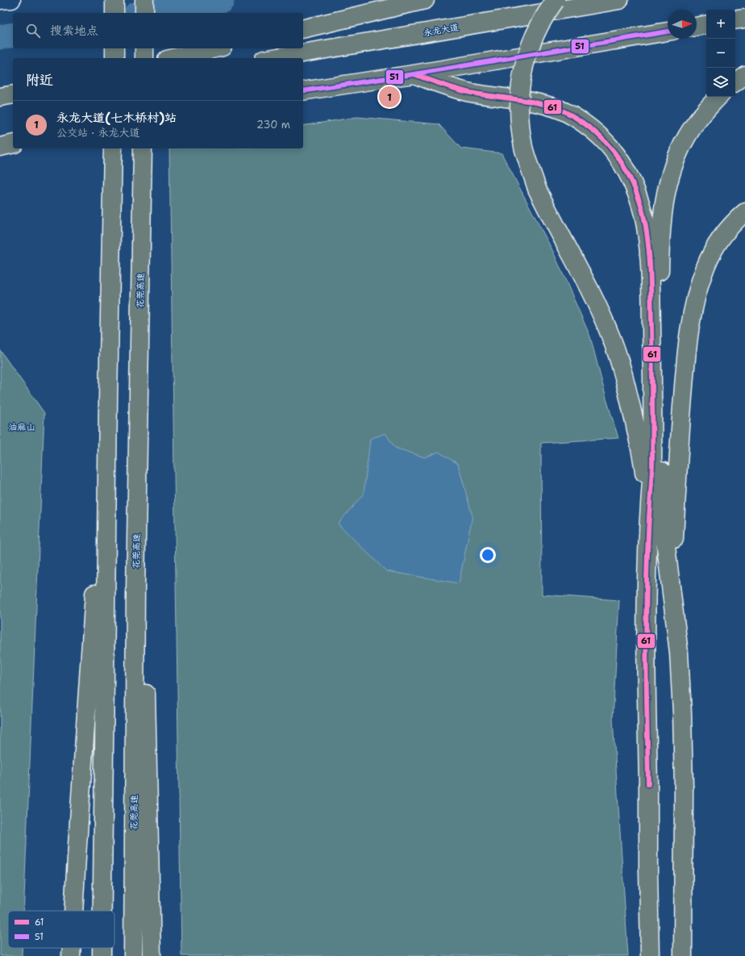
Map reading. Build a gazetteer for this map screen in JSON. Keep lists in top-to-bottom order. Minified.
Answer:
{"streets":{"main road":["永龙大道","花莞高速"]},"parks":["油麻山"],"lines":["transit line 51","transit line 61"],"legend":["61","51"],"north":"right","page":{"map_buttons":["+","−"],"search":"搜索地点","heading":"附近","pins":"1","list":[{"mark":"1","name":"永龙大道(七木桥村)站","note":"公交站 · 永龙大道","value":"230 m"}]}}
